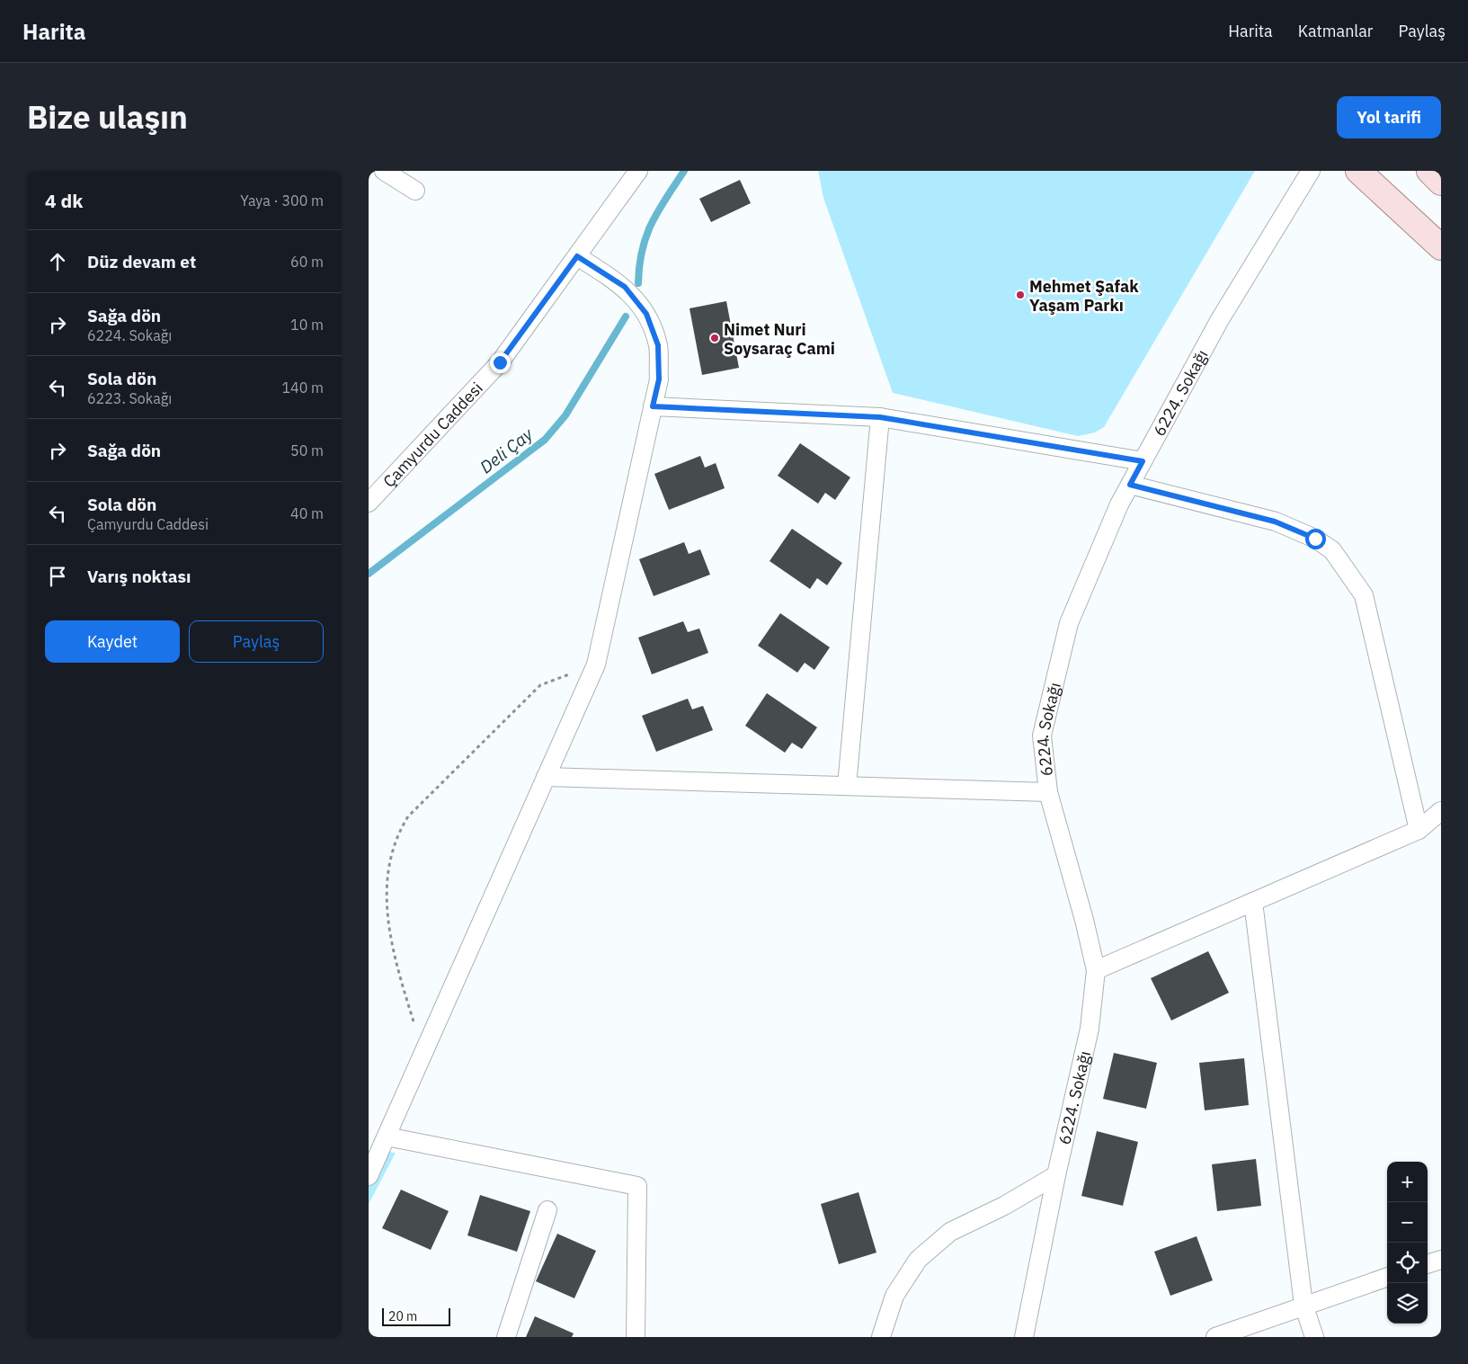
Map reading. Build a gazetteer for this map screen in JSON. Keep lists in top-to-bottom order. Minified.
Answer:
{"streets":{"street":["6224. Sokağı","Çamyurdu Caddesi"]},"water":["Deli Çay"],"places":["Mehmet Şafak Yaşam Parkı","Nimet Nuri Soysaraç Cami"],"scale_bar":"20 m","page":{"header":"Harita","nav":["Harita","Katmanlar","Paylaş"],"title":"Bize ulaşın","buttons":["Yol tarifi",["Kaydet","Paylaş"]],"heading":["4 dk","Yaya · 300 m"],"list":[["Düz devam et","60 m"],["Sağa dön","6224. Sokağı","10 m"],["Sola dön","6223. Sokağı","140 m"],["Sağa dön","50 m"],["Sola dön","Çamyurdu Caddesi","40 m"],"Varış noktası"],"map_buttons":["+","−"],"scale":"20 m"}}
